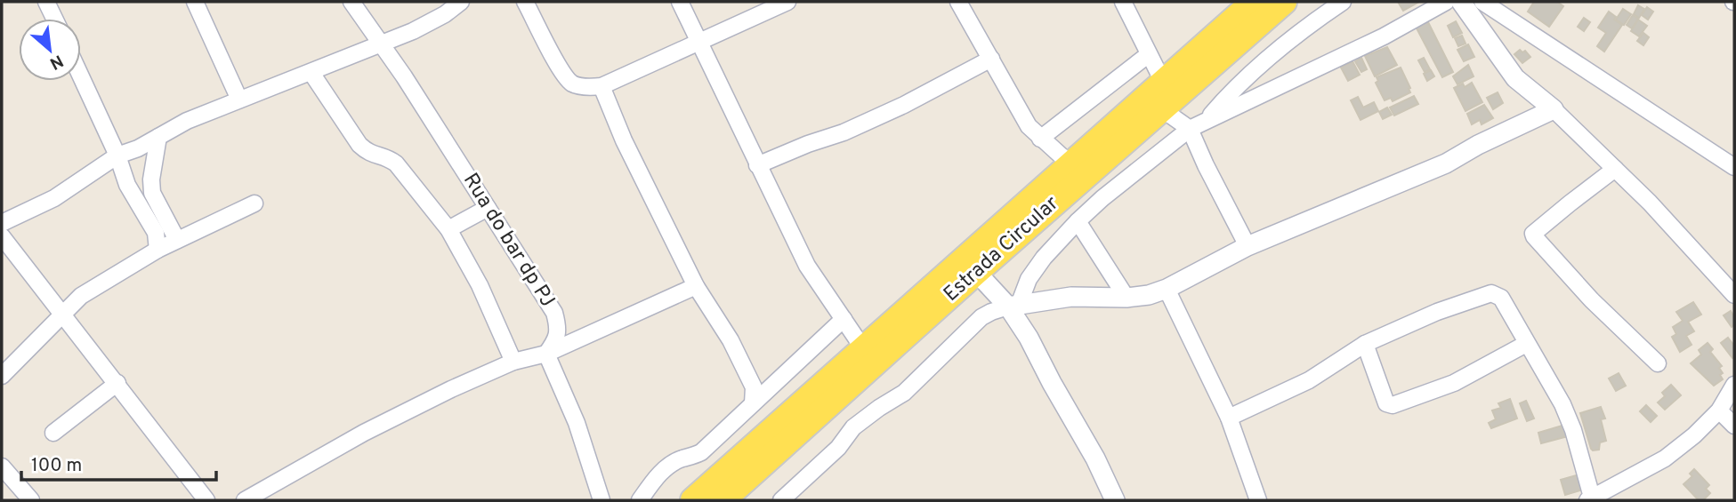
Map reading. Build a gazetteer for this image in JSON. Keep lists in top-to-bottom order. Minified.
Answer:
{"streets":{"main road":["Estrada Circular"],"street":["Rua do bar dp PJ"]},"scale_bar":"100 m","north":"bottom right"}
